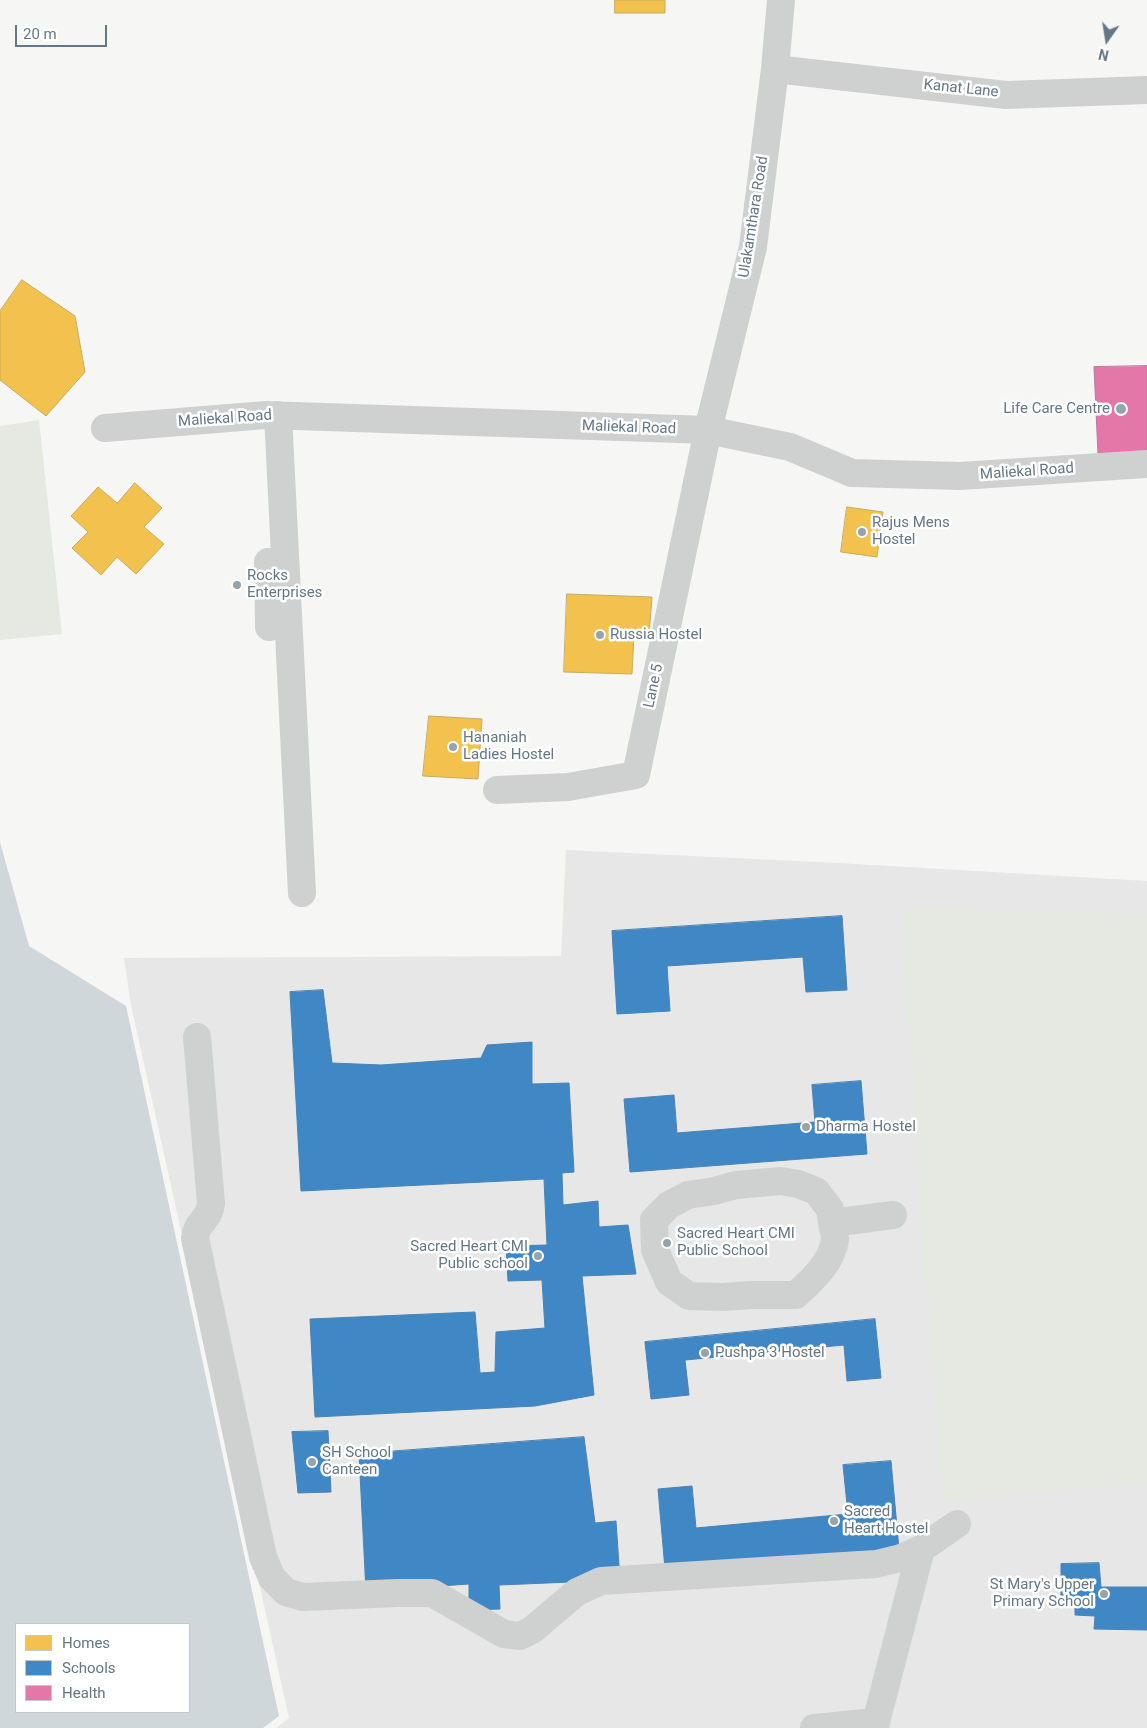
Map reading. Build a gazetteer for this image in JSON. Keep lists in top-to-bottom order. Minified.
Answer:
{"streets":{"street":["Kanat Lane","Ulakamthara Road","Maliekal Road","Lane 5"]},"crossings":[["Kanat Lane","Ulakamthara Road"],["Ulakamthara Road","Maliekal Road"],["Ulakamthara Road","Lane 5"],["Maliekal Road","Lane 5"]],"places":["Life Care Centre","Rajus Mens Hostel","Rocks Enterprises","Russia Hostel","Hananiah Ladies Hostel","Dharma Hostel","Sacred Heart CMI Public School","Sacred Heart CMI Public school","Pushpa 3 Hostel","SH School Canteen","Sacred Heart Hostel","St Mary's Upper Primary School"],"legend":["Homes","Schools","Health"],"scale_bar":"20 m","north":"bottom"}
